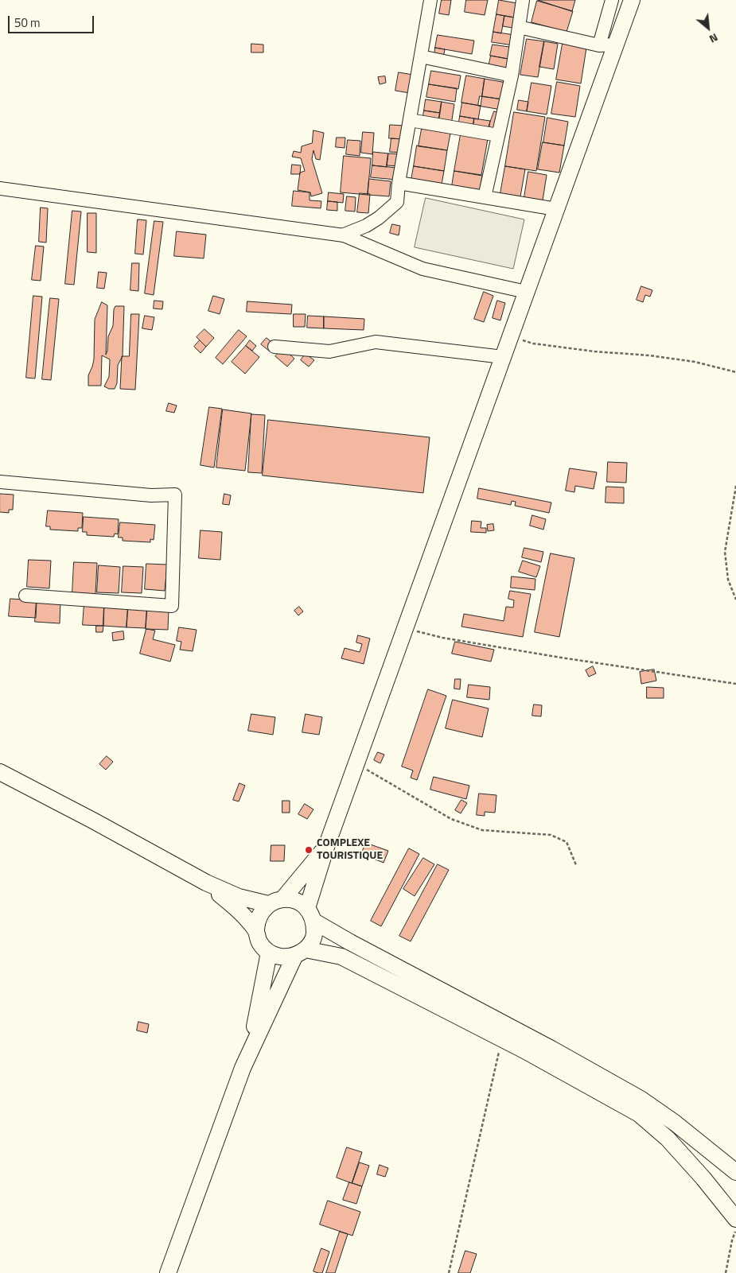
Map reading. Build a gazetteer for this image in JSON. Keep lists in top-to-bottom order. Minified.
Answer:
{"places":["COMPLEXE TOURISTIQUE"],"scale_bar":"50 m","north":"bottom right"}
